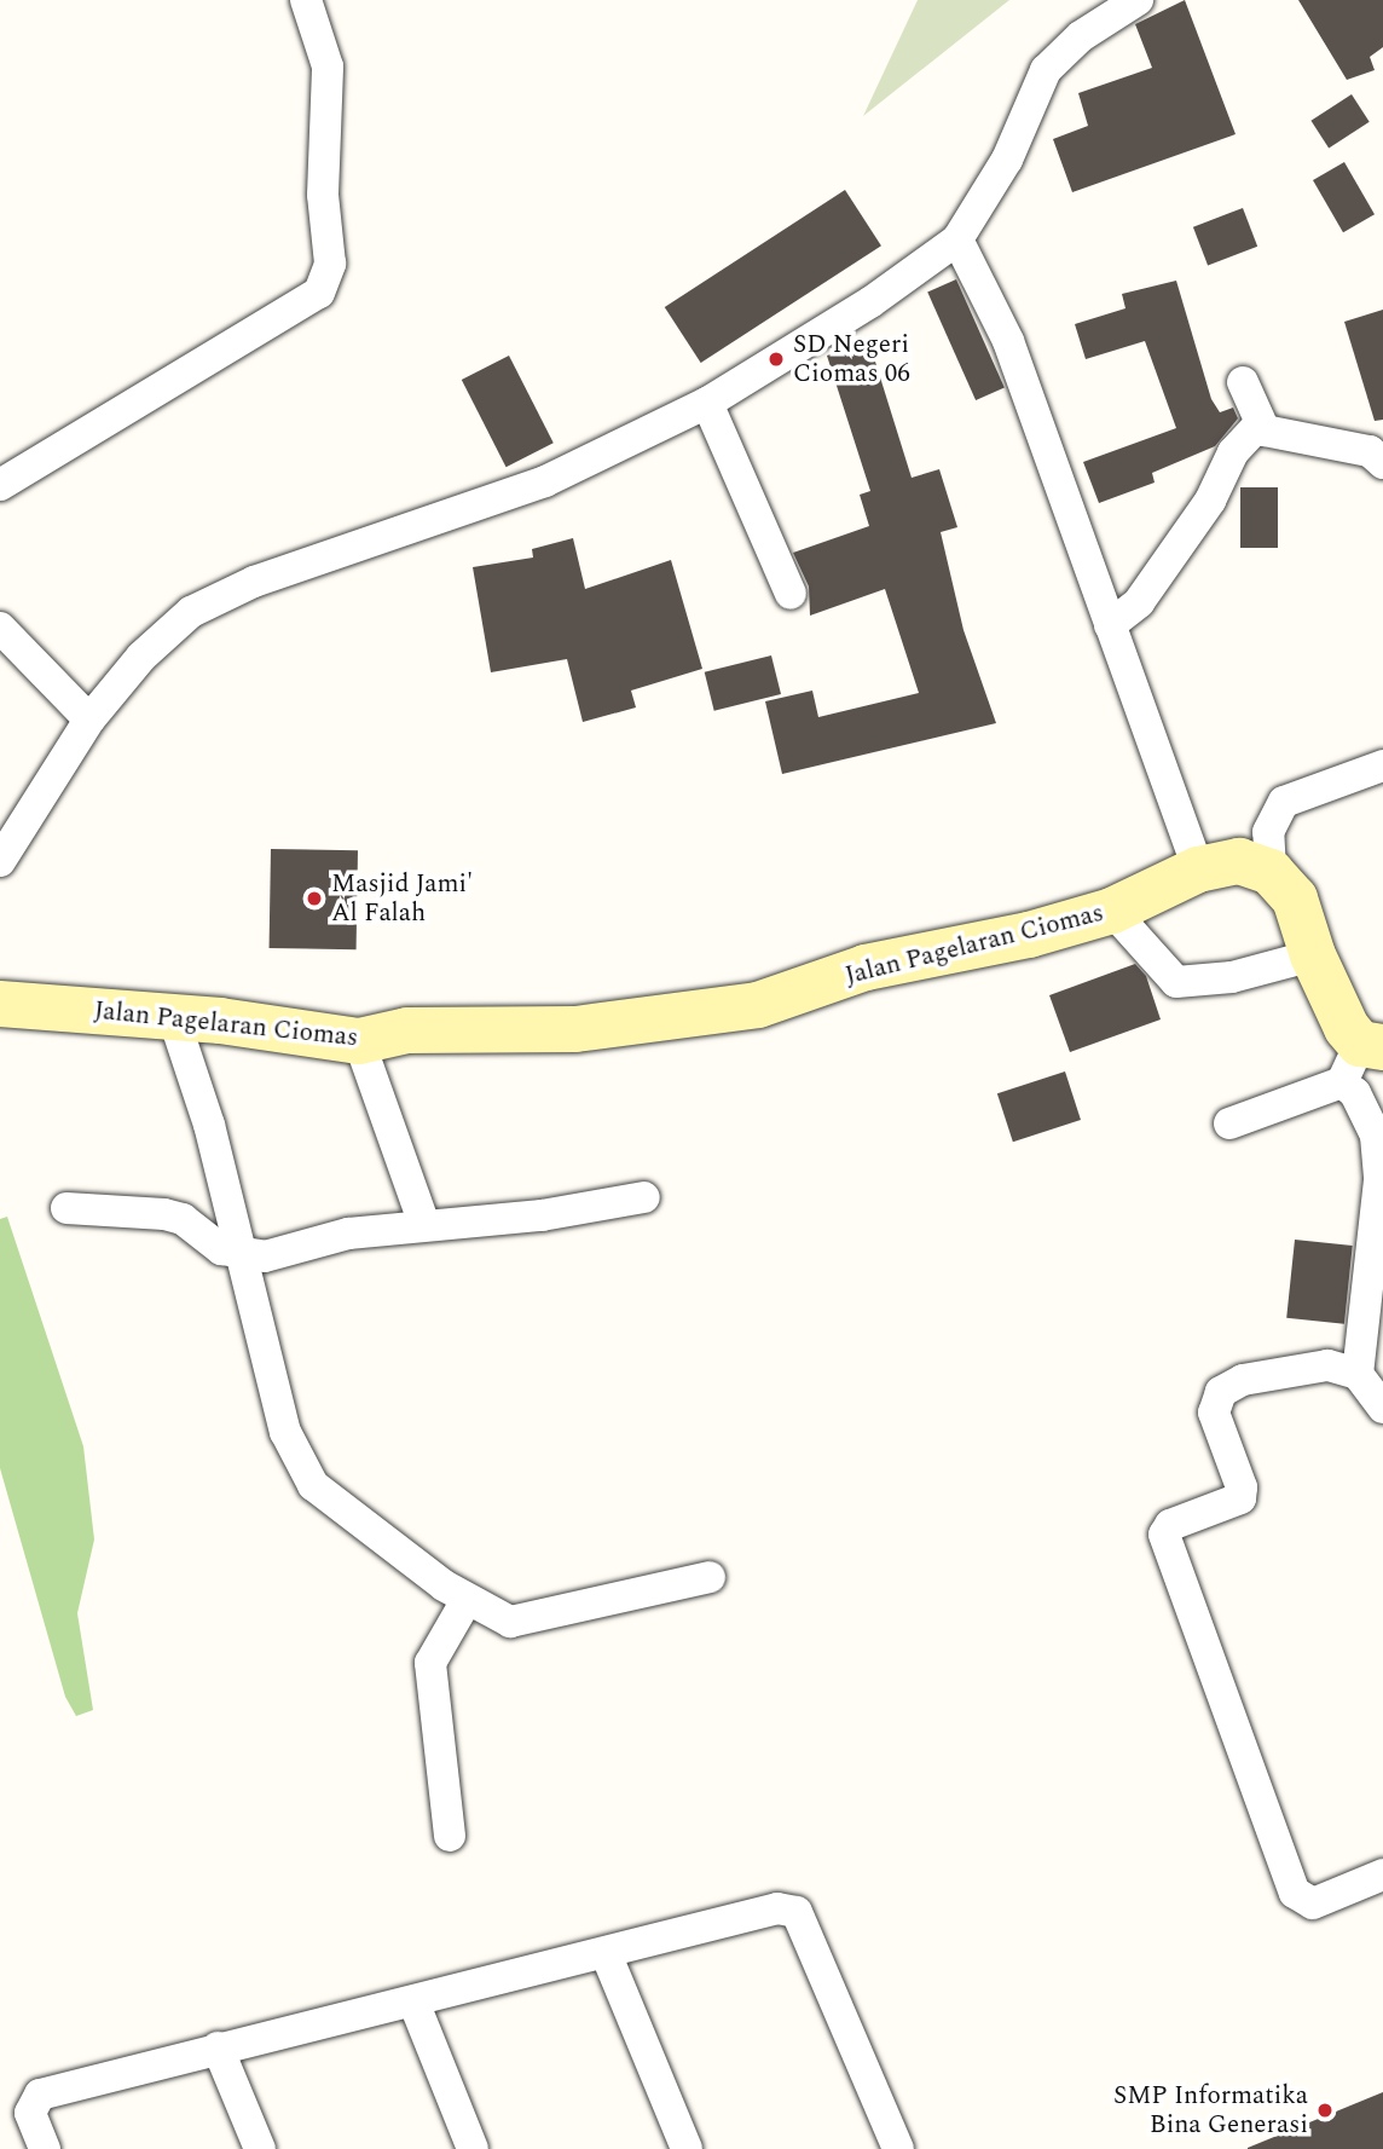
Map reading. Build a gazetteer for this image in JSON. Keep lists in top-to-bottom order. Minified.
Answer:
{"streets":{"main road":["Jalan Pagelaran Ciomas"]},"places":["SD Negeri Ciomas 06","Masjid Jami' Al Falah","SMP Informatika Bina Generasi"]}
